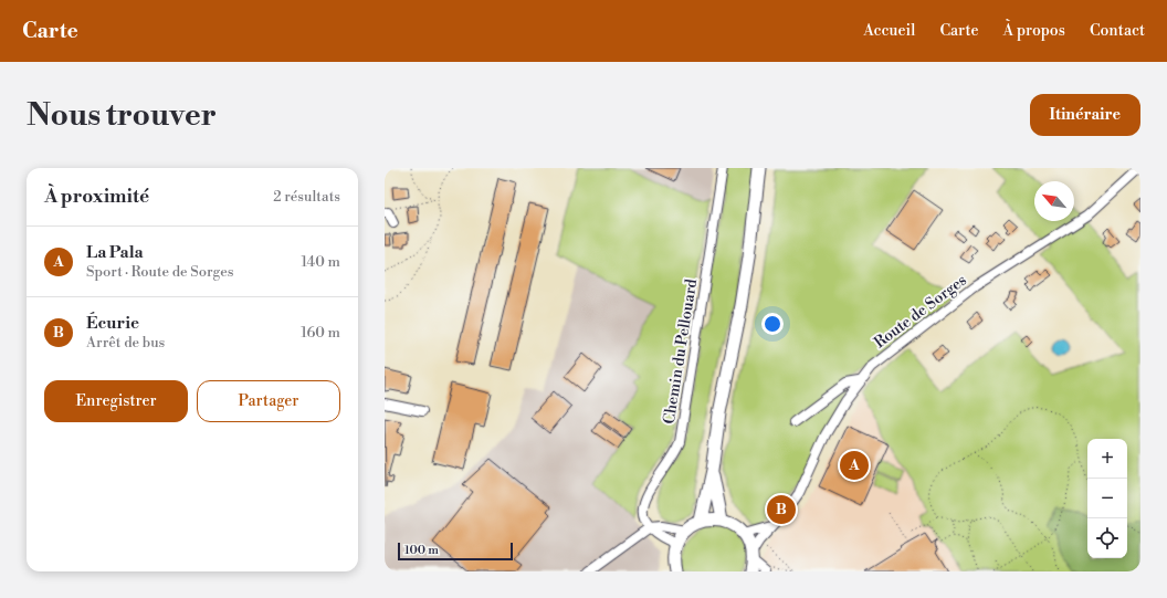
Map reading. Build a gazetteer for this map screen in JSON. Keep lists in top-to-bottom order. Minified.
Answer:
{"streets":{"street":["Route de Sorges","Chemin du Pellouard"]},"scale_bar":"100 m","north":"top left","page":{"header":"Carte","nav":["Accueil","Carte","À propos","Contact"],"buttons":["Itinéraire",["Enregistrer","Partager"]],"title":"Nous trouver","heading":["À proximité","2 résultats"],"list":[{"mark":"A","name":"La Pala","note":"Sport · Route de Sorges","value":"140 m"},{"mark":"B","name":"Écurie","note":"Arrêt de bus","value":"160 m"}],"map_buttons":["+","−"],"pins":["A","B"],"scale":"100 m"}}
